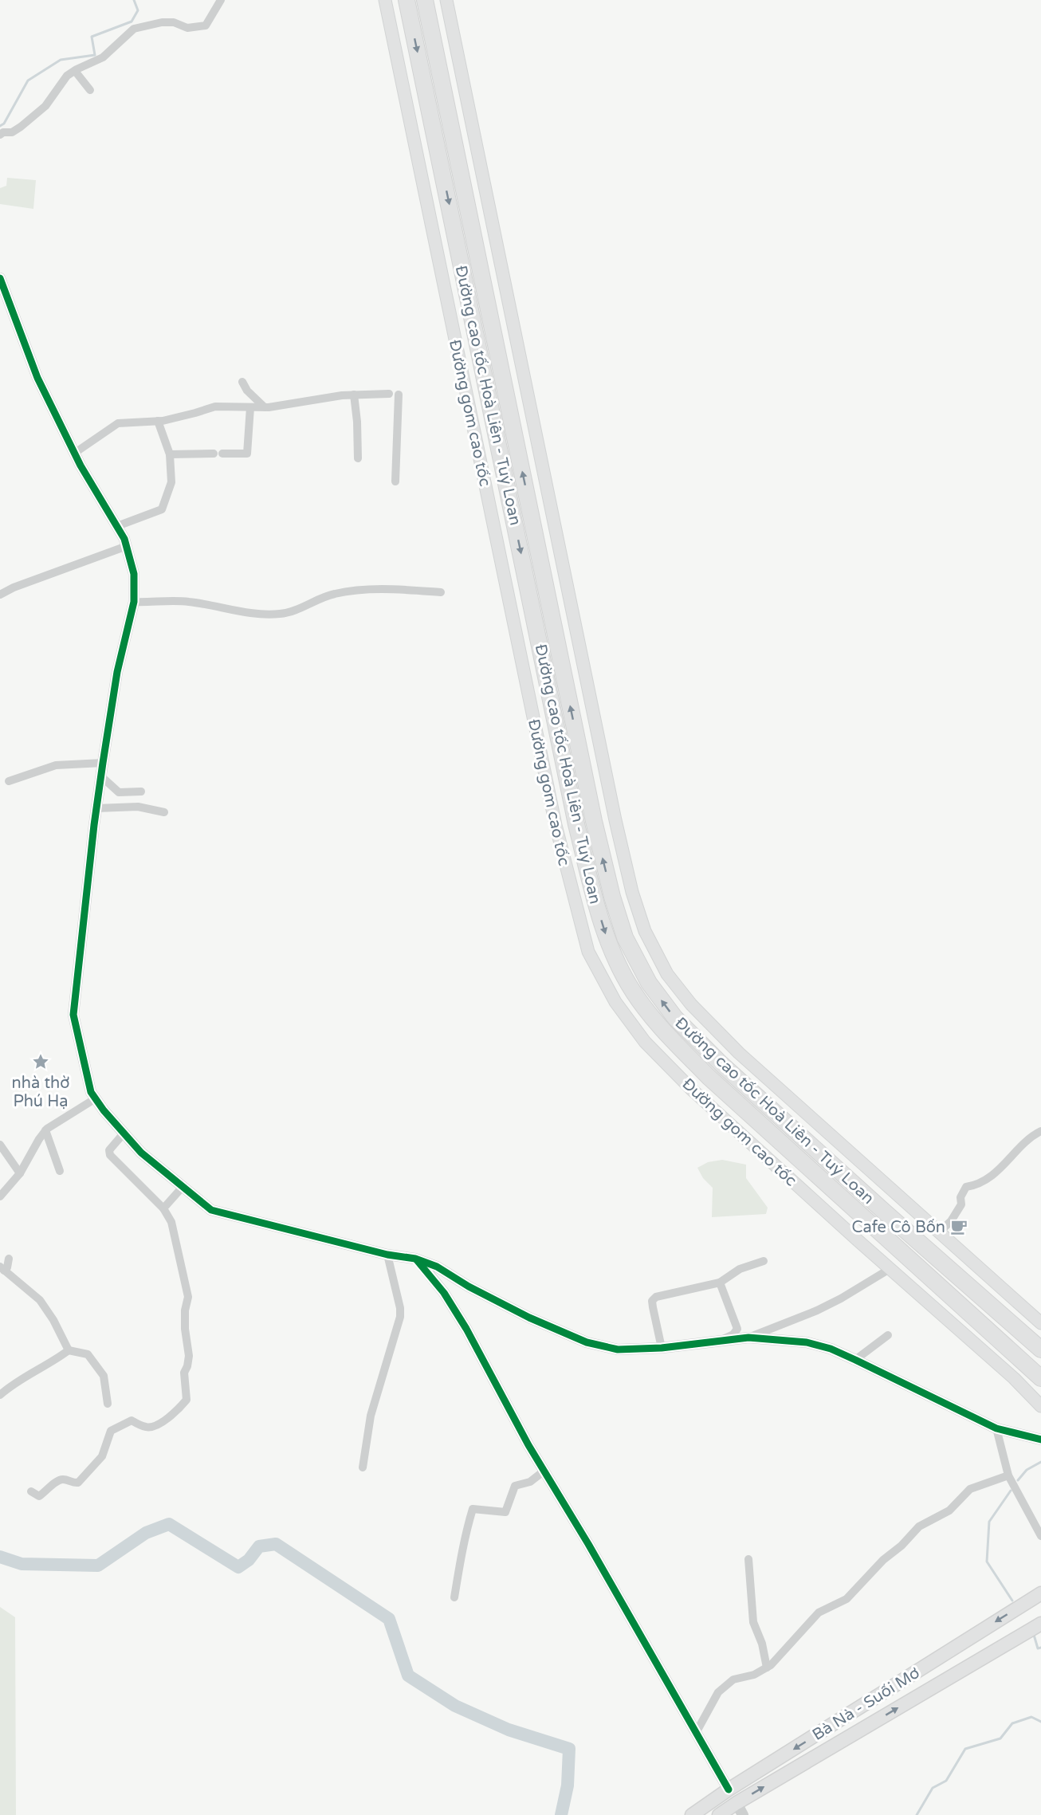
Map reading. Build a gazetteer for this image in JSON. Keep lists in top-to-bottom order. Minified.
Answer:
{"streets":{"highway":["Đường cao tốc Hoà Liên - Tuý Loan"],"main road":["Đường gom cao tốc","Bà Nà - Suối Mơ"]},"places":{"place":["nhà thờ Phú Hạ"],"cafe":["Cafe Cô Bốn"]}}
